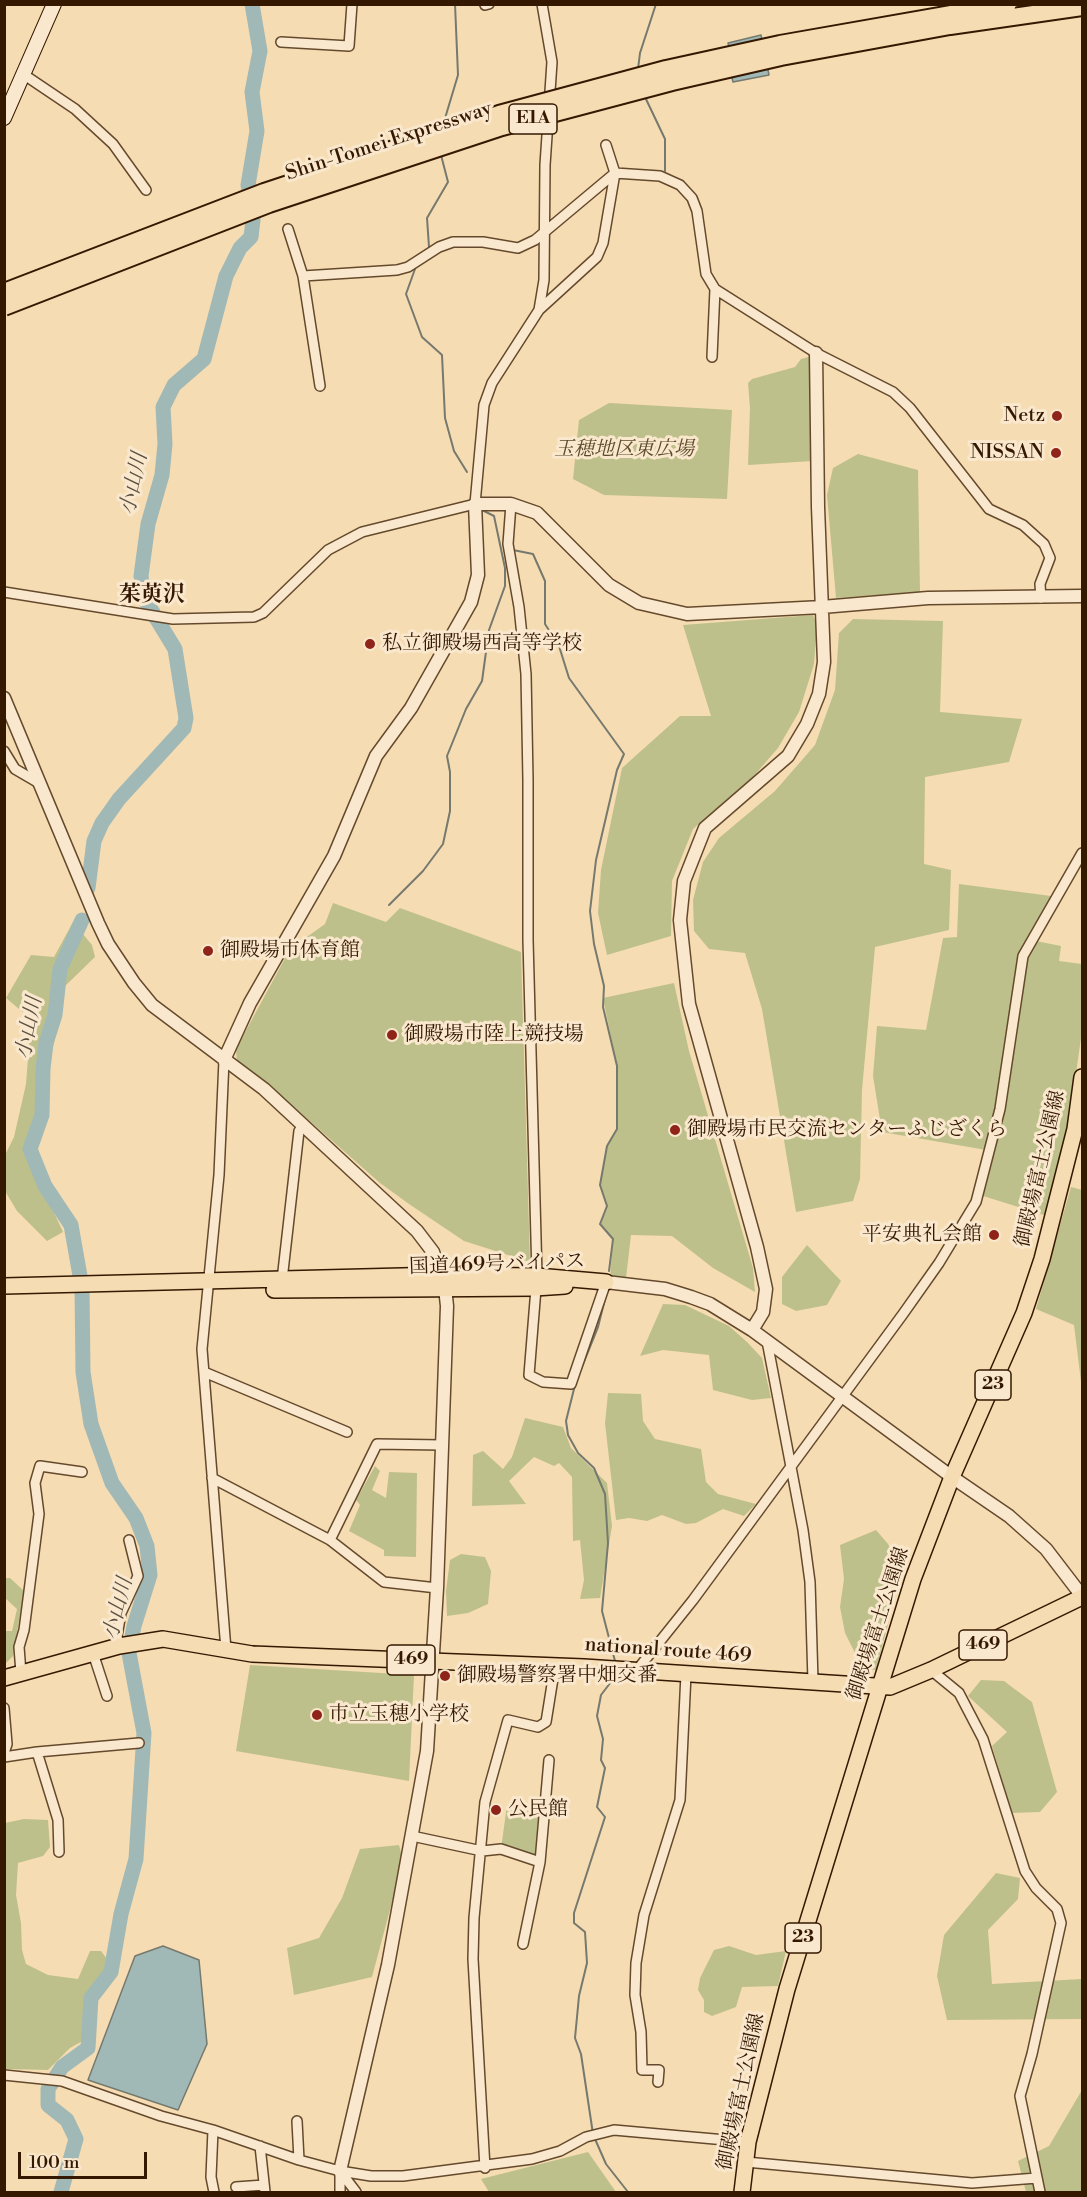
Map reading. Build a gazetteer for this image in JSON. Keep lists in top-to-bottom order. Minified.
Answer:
{"streets":{"highway":["E1A","Shin-Tomei Expressway"],"main road":["御殿場富士公園線","国道469号バイパス","23","469","national route 469"]},"crossings":[["御殿場富士公園線","national route 469"],["469","national route 469"]],"districts":["茱萸沢"],"water":["小山川"],"parks":["玉穂地区東広場"],"places":["Netz","NISSAN","私立御殿場西高等学校","御殿場市体育館","御殿場市陸上競技場","御殿場市民交流センターふじざくら","平安典礼会館","御殿場警察署中畑交番","市立玉穂小学校","公民館"],"scale_bar":"100 m"}
